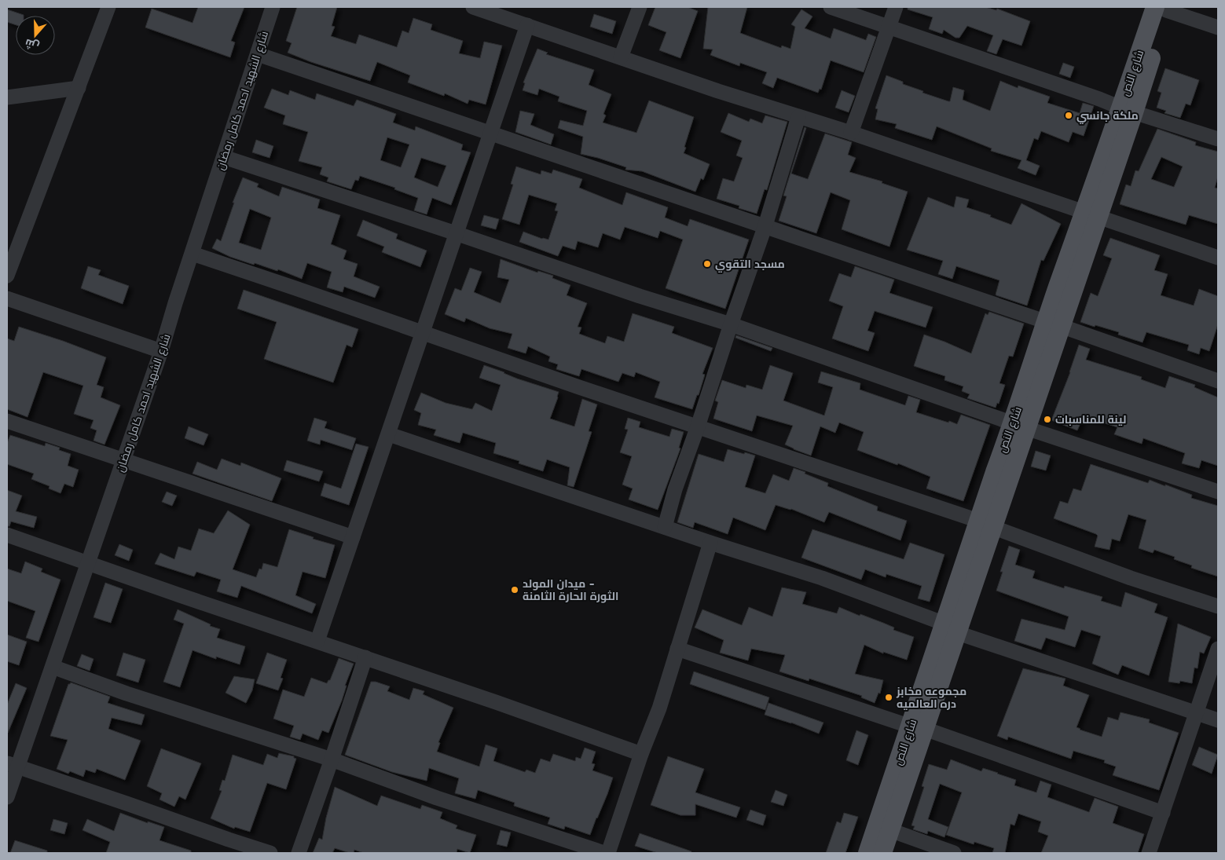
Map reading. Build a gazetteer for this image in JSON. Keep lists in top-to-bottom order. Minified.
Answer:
{"streets":{"main road":["شارع النص"],"street":["شارع الشهيد احمد كامل رمضان"]},"places":["ملكة جانسي","مسجد التقوي","لينة للمناسبات","ميدان المولد - الثورة الحارة الثامنة","مجموعه مخابز دره العالميه"],"north":"bottom"}
